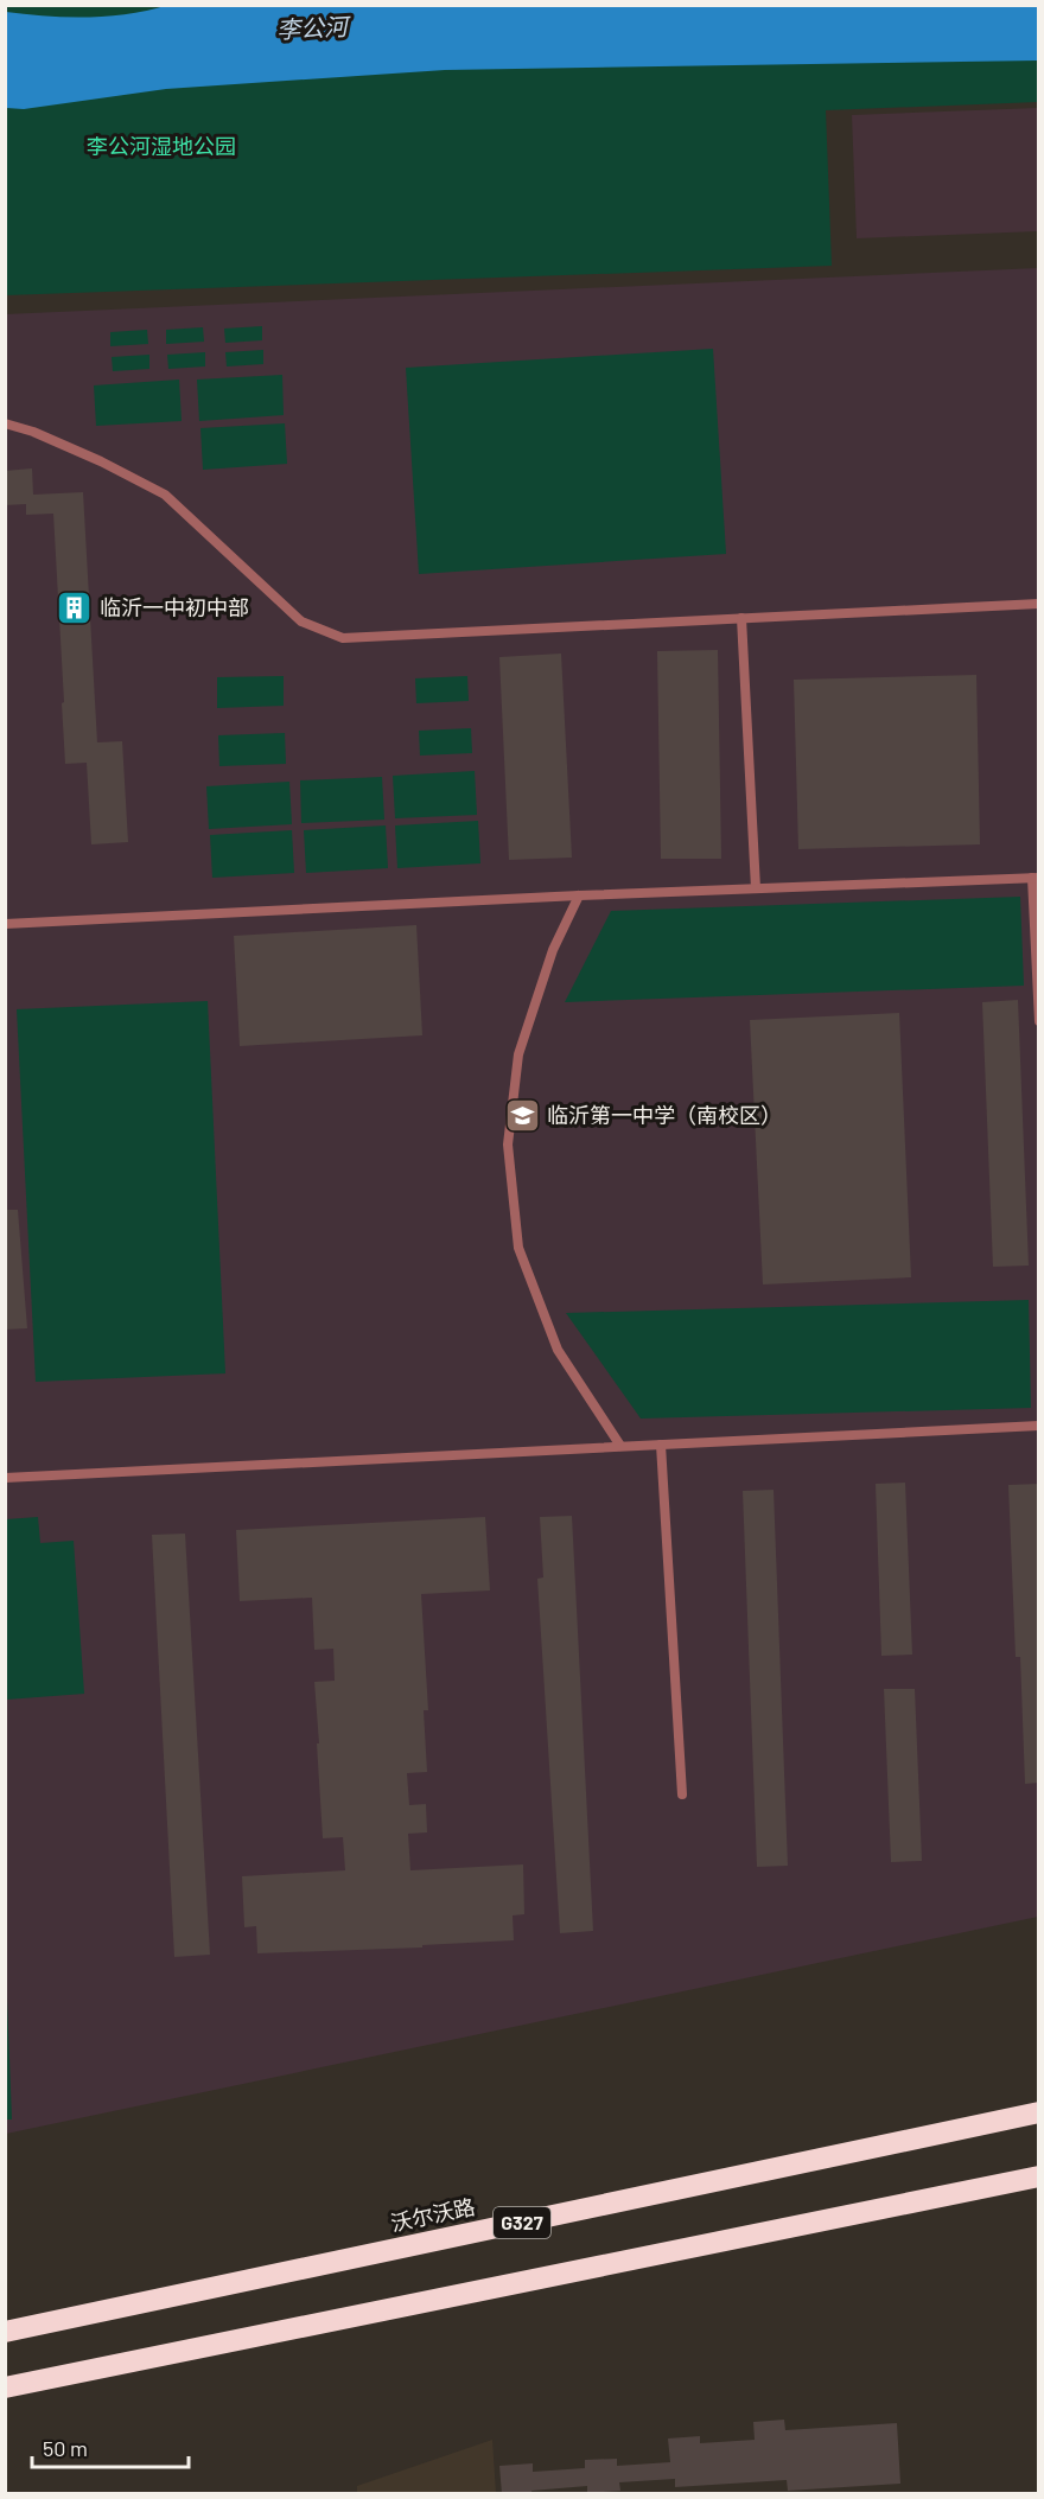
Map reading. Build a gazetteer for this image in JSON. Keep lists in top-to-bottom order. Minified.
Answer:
{"streets":{"highway":["沃尔沃路","G327"]},"water":["李公河"],"parks":["李公河湿地公园"],"places":{"building":["临沂一中初中部"],"school or university":["临沂第一中学（南校区）"]},"scale_bar":"50 m"}
